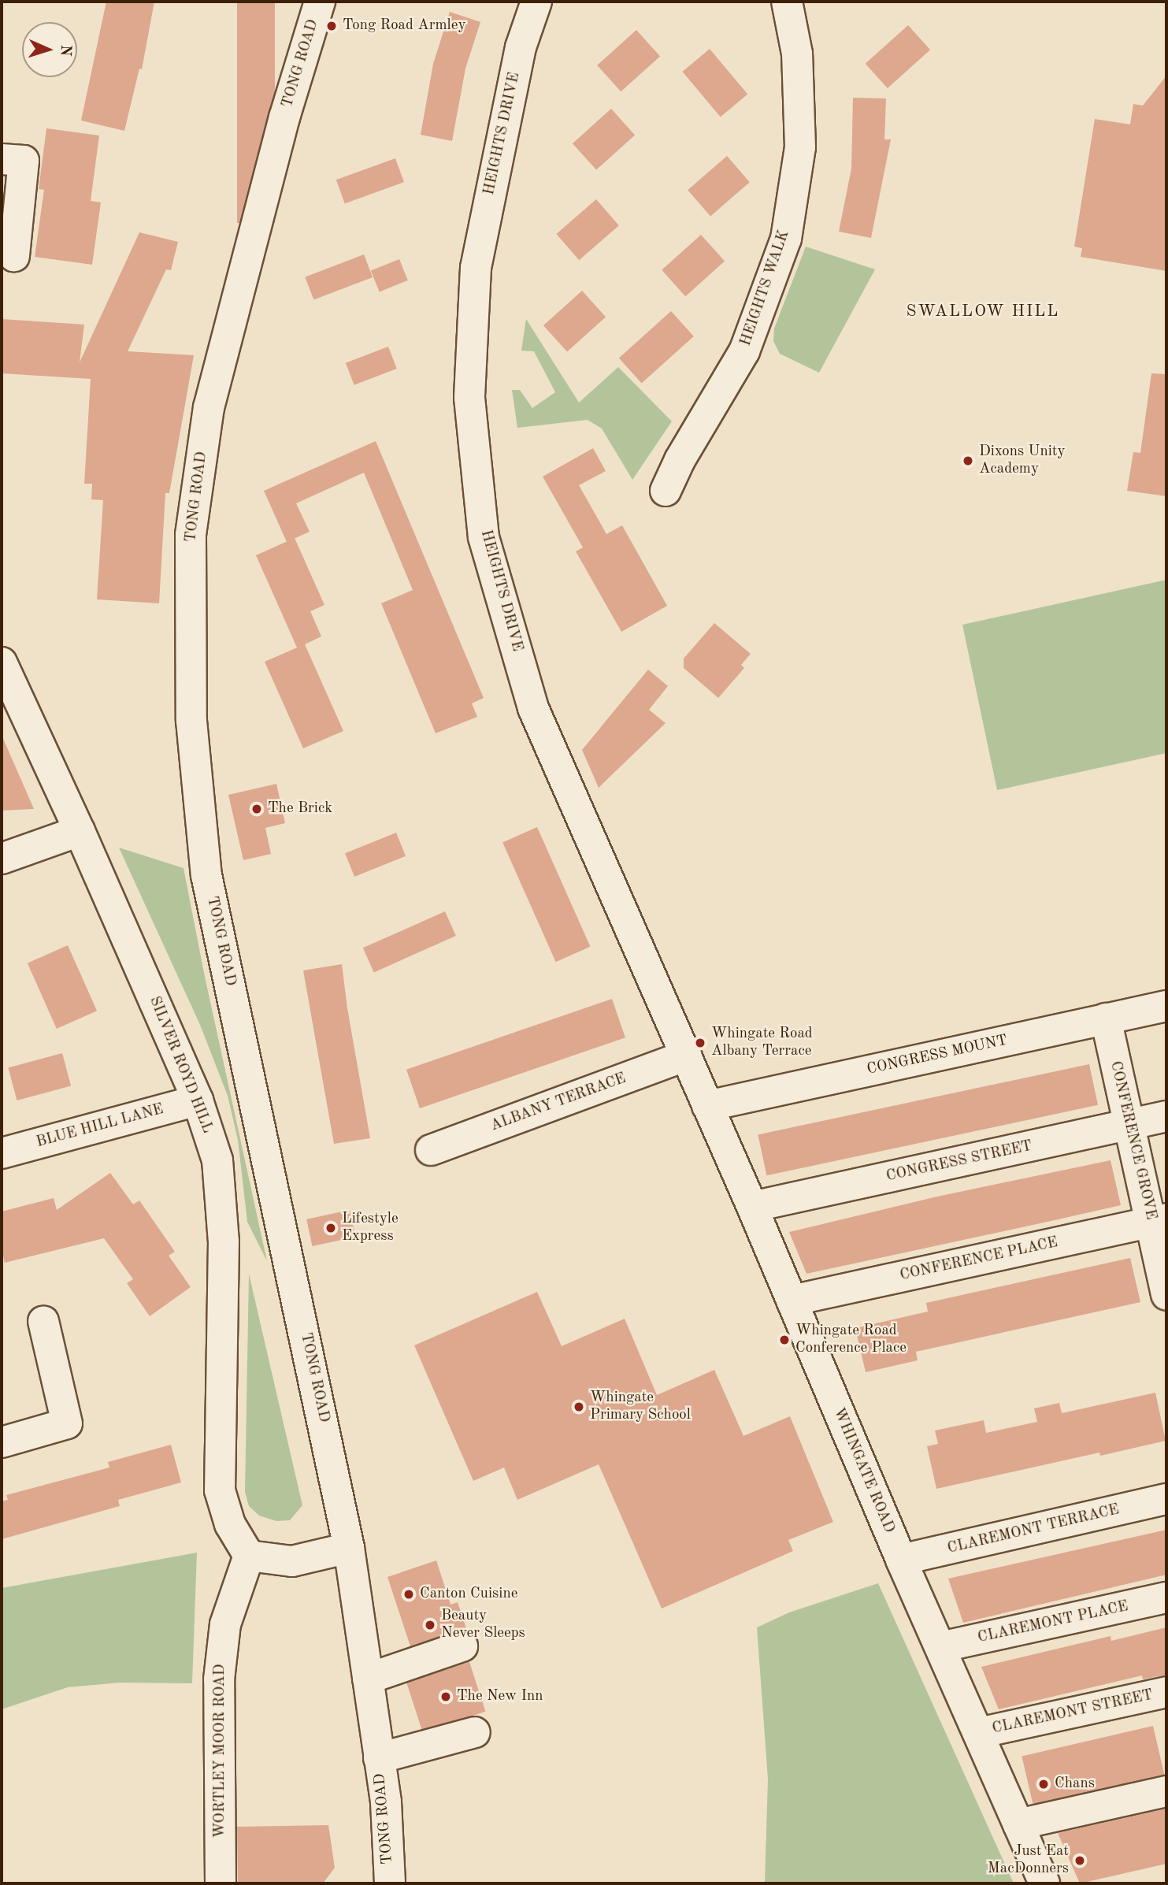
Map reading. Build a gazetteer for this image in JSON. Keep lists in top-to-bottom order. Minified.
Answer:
{"streets":{"street":["TONG ROAD","HEIGHTS DRIVE","HEIGHTS WALK","CONGRESS MOUNT","SILVER ROYD HILL","ALBANY TERRACE","BLUE HILL LANE","CONFERENCE GROVE","CONGRESS STREET","CONFERENCE PLACE","WHINGATE ROAD","CLAREMONT TERRACE","CLAREMONT PLACE","CLAREMONT STREET","WORTLEY MOOR ROAD"]},"crossings":[["HEIGHTS DRIVE","ALBANY TERRACE"],["HEIGHTS DRIVE","WHINGATE ROAD"],["CONGRESS MOUNT","CONFERENCE GROVE"],["CONGRESS MOUNT","WHINGATE ROAD"],["SILVER ROYD HILL","BLUE HILL LANE"],["SILVER ROYD HILL","WORTLEY MOOR ROAD"],["ALBANY TERRACE","WHINGATE ROAD"],["CONFERENCE GROVE","CONGRESS STREET"],["CONFERENCE GROVE","CONFERENCE PLACE"],["CONGRESS STREET","WHINGATE ROAD"],["CONFERENCE PLACE","WHINGATE ROAD"],["WHINGATE ROAD","CLAREMONT TERRACE"],["WHINGATE ROAD","CLAREMONT PLACE"],["WHINGATE ROAD","CLAREMONT STREET"]],"districts":["SWALLOW HILL"],"places":["Tong Road Armley","Dixons Unity Academy","The Brick","Whingate Road Albany Terrace","Lifestyle Express","Whingate Road Conference Place","Whingate Primary School","Canton Cuisine","Beauty Never Sleeps","The New Inn","Chans","Just Eat MacDonners"],"north":"right"}
